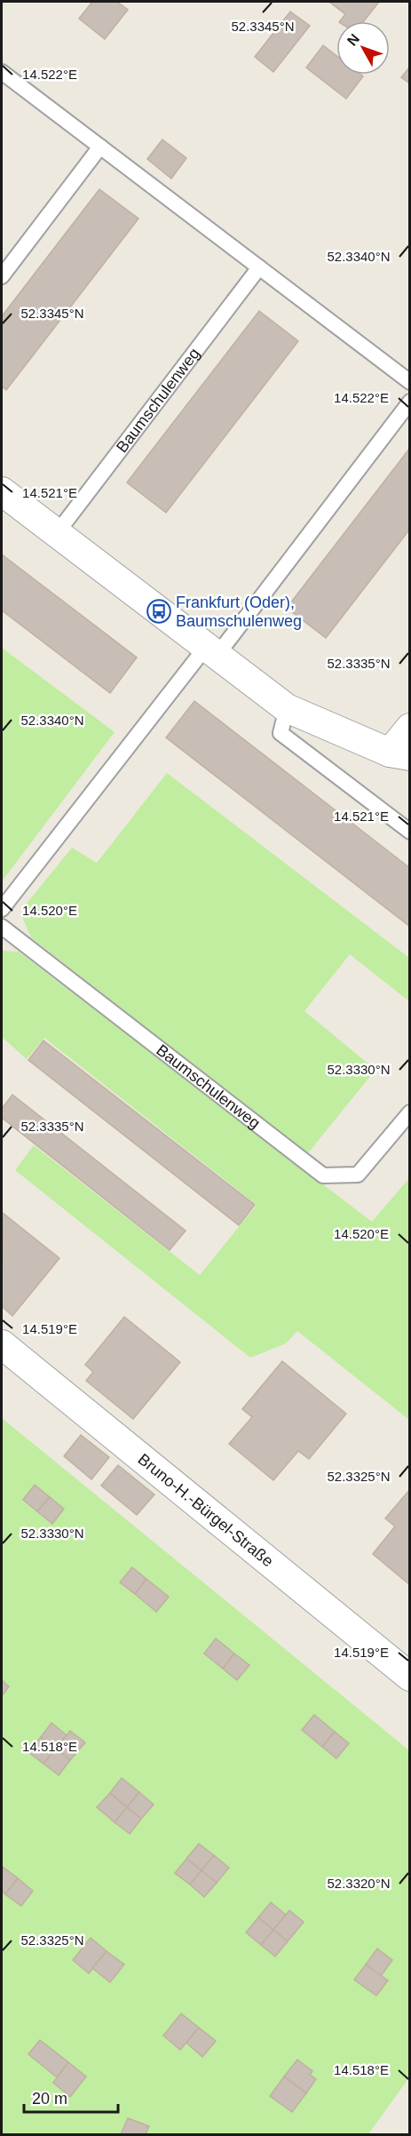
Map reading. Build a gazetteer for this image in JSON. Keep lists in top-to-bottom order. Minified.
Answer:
{"streets":{"street":["Bruno-H.-Bürgel-Straße"],"lane":["Baumschulenweg"]},"places":{"bus stop":["Frankfurt (Oder), Baumschulenweg"]},"scale_bar":"20 m","north":"top left","coordinates":["52.3345°N","14.522°E","52.3340°N","14.521°E","52.3335°N","14.520°E","52.3330°N","14.519°E","52.3325°N","14.518°E","52.3320°N"]}
